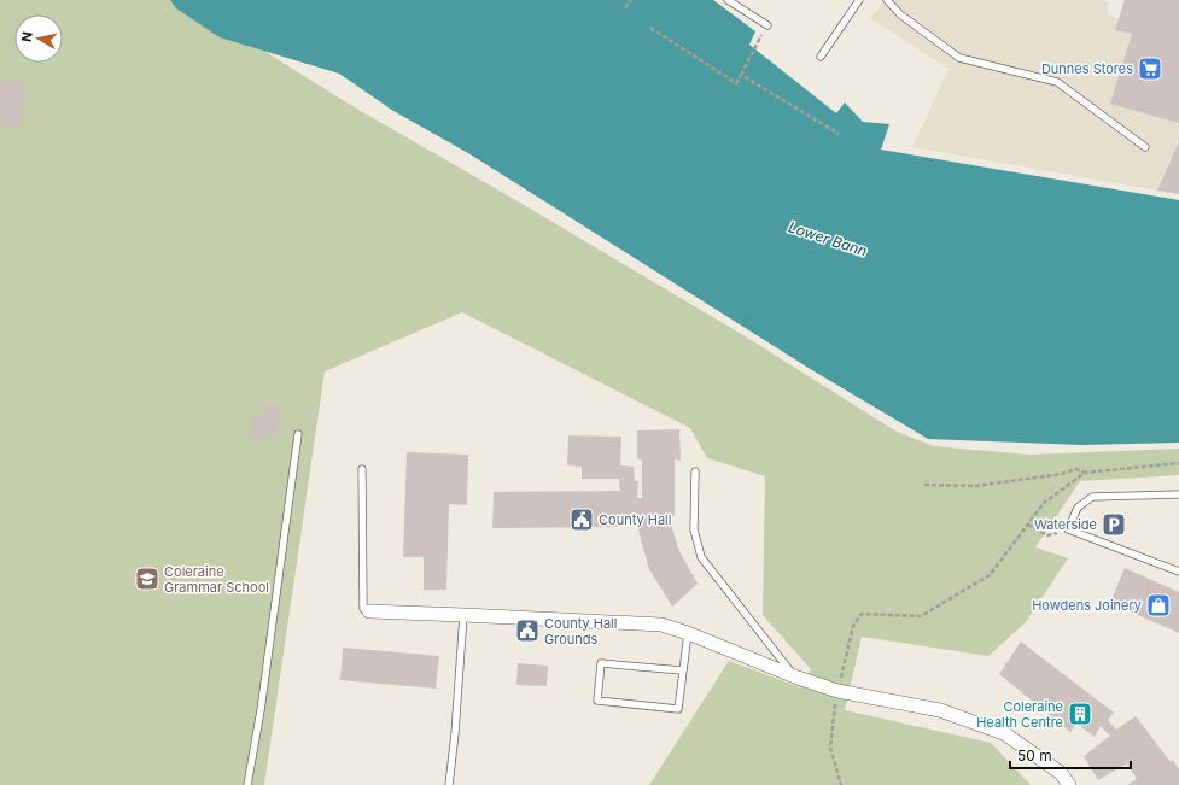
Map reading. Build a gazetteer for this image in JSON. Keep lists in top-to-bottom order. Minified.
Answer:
{"water":["Lower Bann"],"places":{"supermarket":["Dunnes Stores"],"public building":["County Hall","County Hall Grounds"],"parking":["Waterside"],"school or university":["Coleraine Grammar School"],"shop":["Howdens Joinery"],"building":["Coleraine Health Centre"]},"scale_bar":"50 m","north":"left"}
